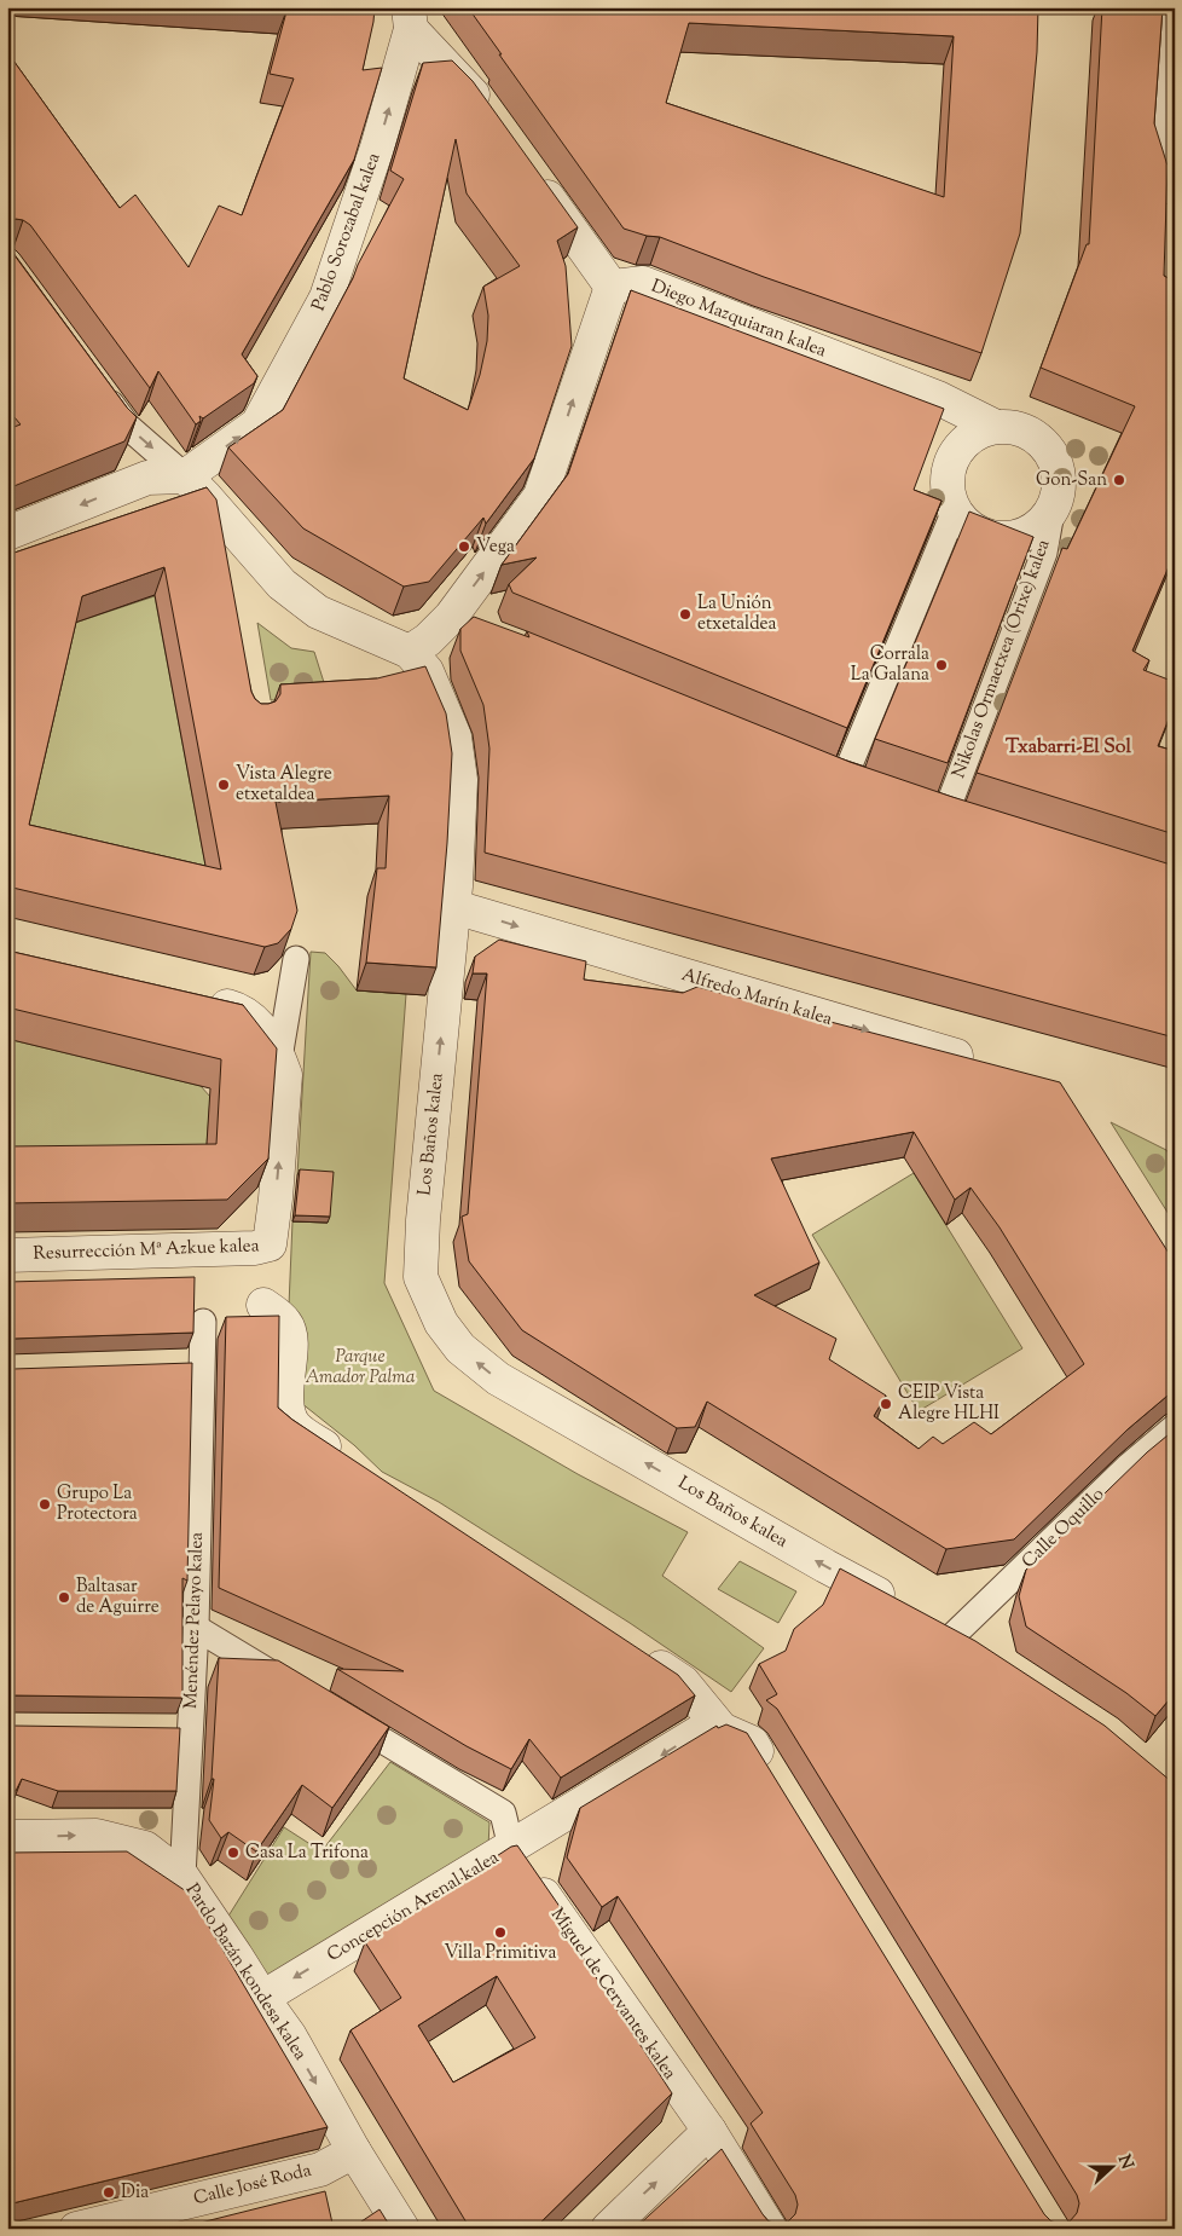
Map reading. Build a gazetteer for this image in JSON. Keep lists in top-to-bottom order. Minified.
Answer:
{"streets":{"street":["Pablo Sorozabal kalea","Diego Mazquiaran kalea","Nikolas Ormaetxea (Orixe) kalea","Alfredo Marín kalea","Los Baños kalea","Resurrección Mª Azkue kalea","Calle Oquillo","Menéndez Pelayo kalea","Concepción Arenal kalea","Pardo Bazán kondesa kalea","Miguel de Cervantes kalea","Calle José Roda"]},"crossings":[["Pablo Sorozabal kalea","Los Baños kalea"],["Diego Mazquiaran kalea","Nikolas Ormaetxea (Orixe) kalea"],["Alfredo Marín kalea","Los Baños kalea"],["Los Baños kalea","Calle Oquillo"],["Menéndez Pelayo kalea","Pardo Bazán kondesa kalea"],["Concepción Arenal kalea","Pardo Bazán kondesa kalea"],["Concepción Arenal kalea","Miguel de Cervantes kalea"],["Pardo Bazán kondesa kalea","Calle José Roda"]],"one_way":["Alfredo Marín kalea","Concepción Arenal kalea"],"districts":["Txabarri-El Sol"],"parks":["Parque Amador Palma"],"places":["Gon-San","Vega","La Unión etxetaldea","Corrala La Galana","Vista Alegre etxetaldea","CEIP Vista Alegre HLHI","Grupo La Protectora","Baltasar de Aguirre","Casa La Trifona","Villa Primitiva","Dia"],"north":"right"}
